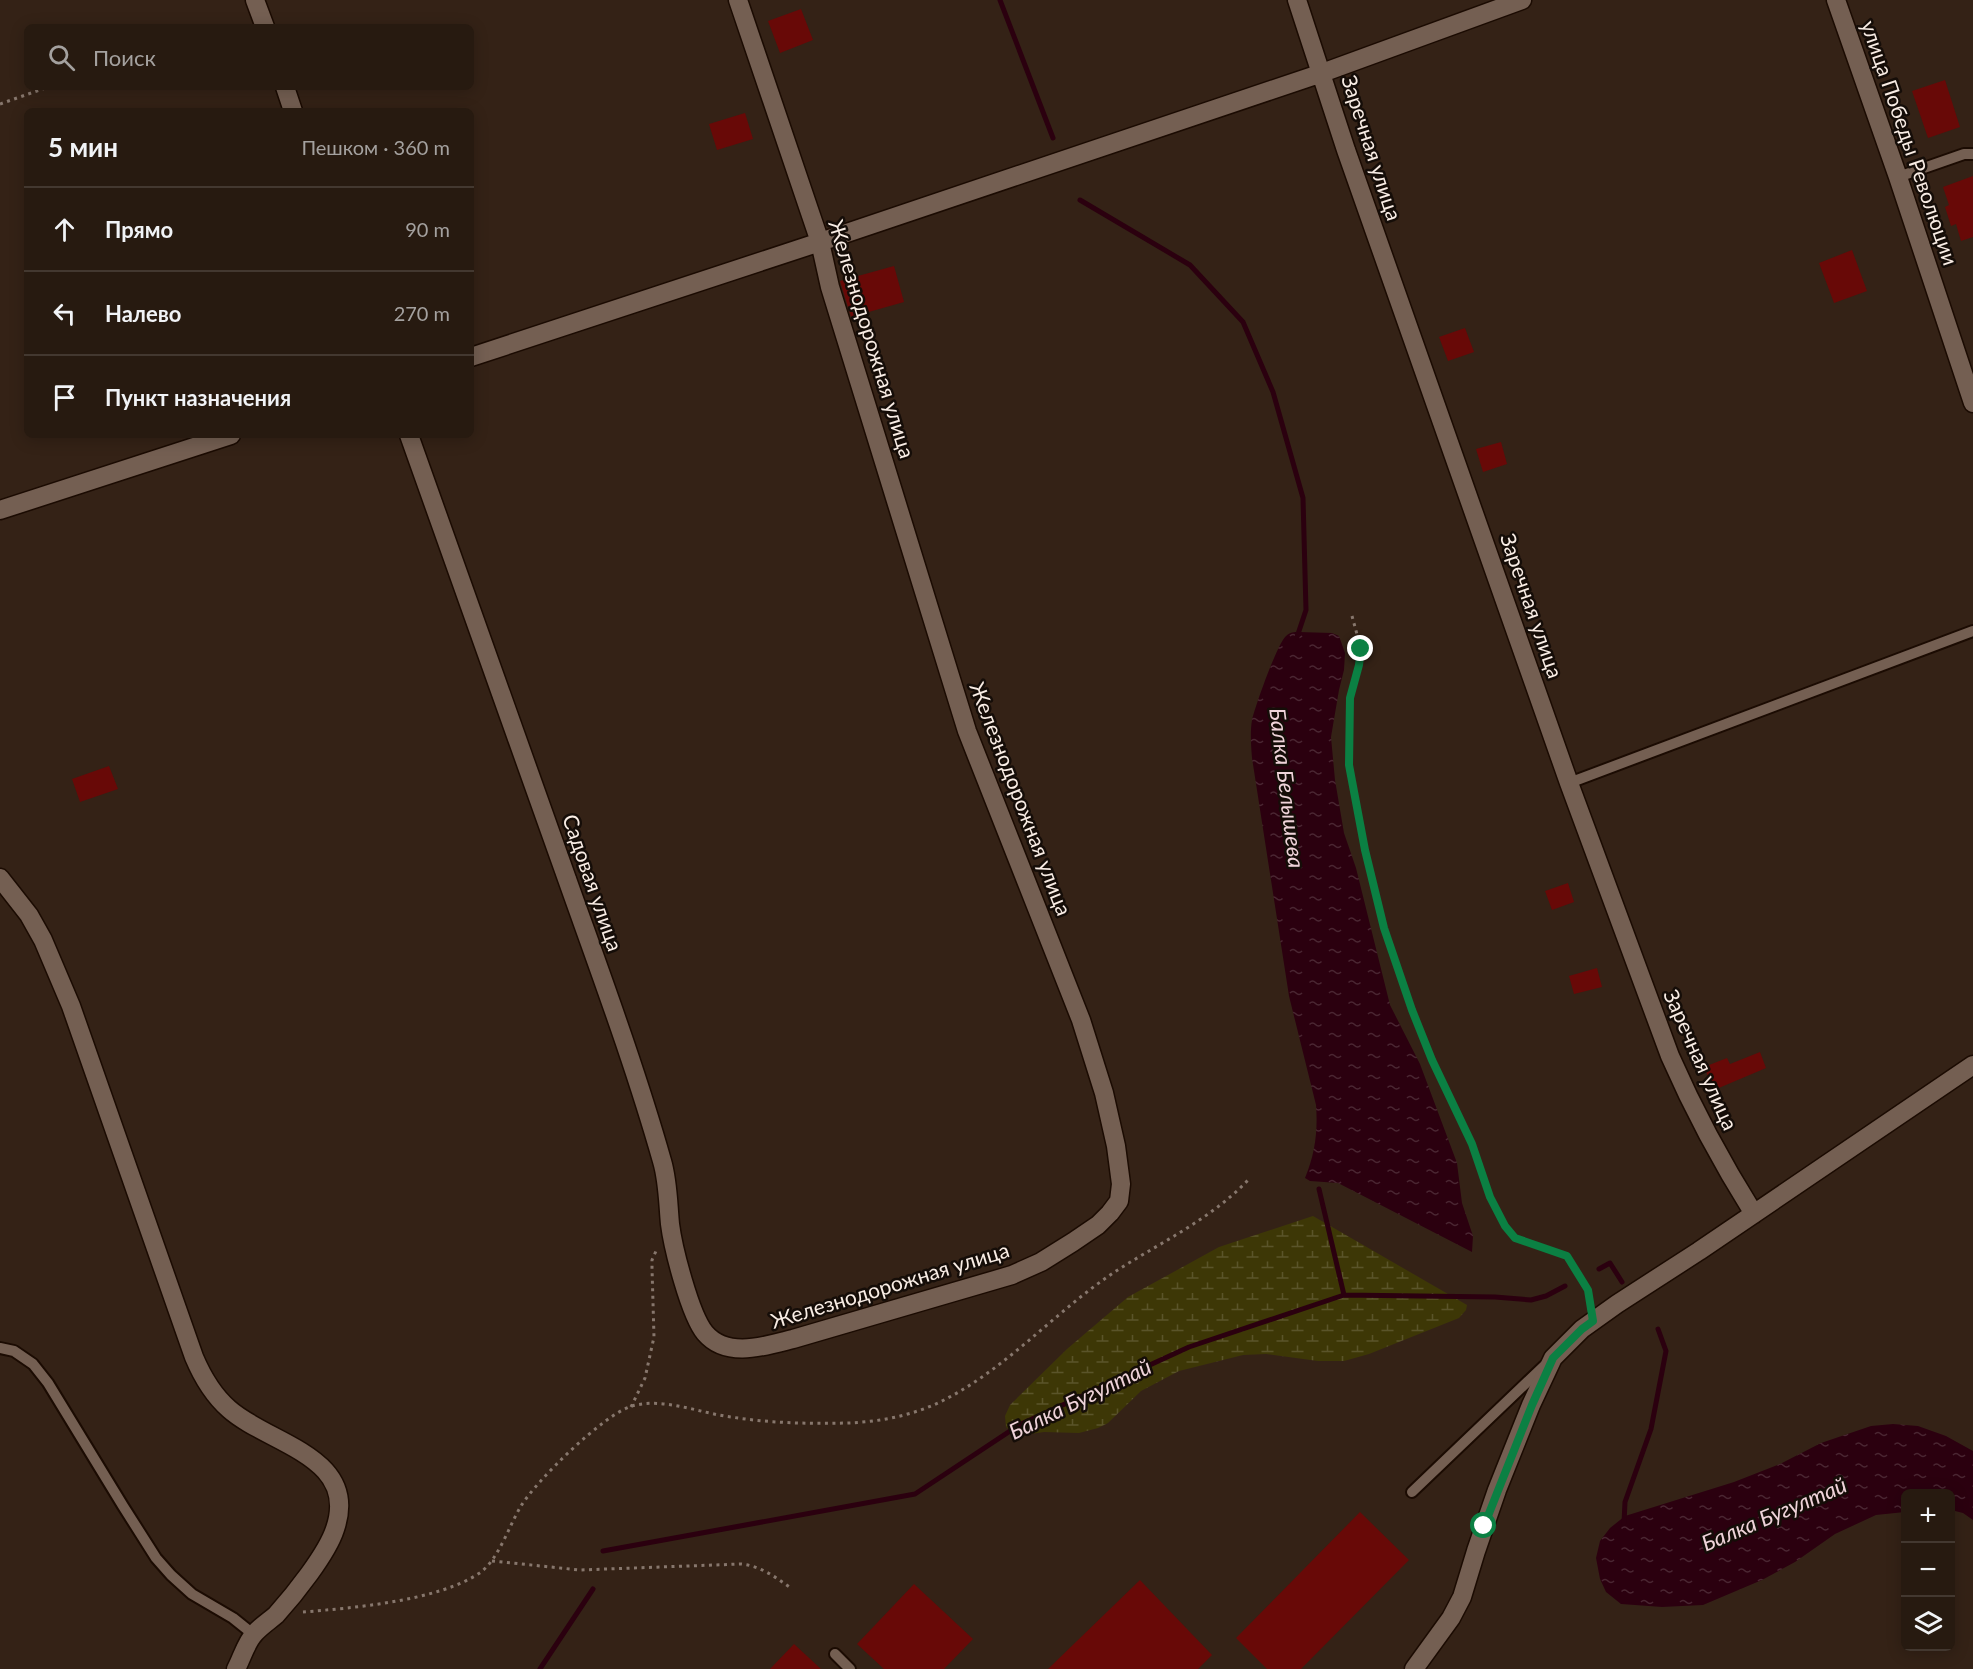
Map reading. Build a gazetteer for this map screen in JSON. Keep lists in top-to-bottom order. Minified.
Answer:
{"streets":{"street":["улица Победы Революции","Заречная улица","Железнодорожная улица","Садовая улица"]},"crossings":[["Железнодорожная улица","Садовая улица"]],"water":["Балка Белышева","Балка Бугултай"],"page":{"search":"Поиск","heading":["5 мин","Пешком · 360 m"],"list":[["Прямо","90 m"],["Налево","270 m"],"Пункт назначения"],"map_buttons":["+","−"]}}
